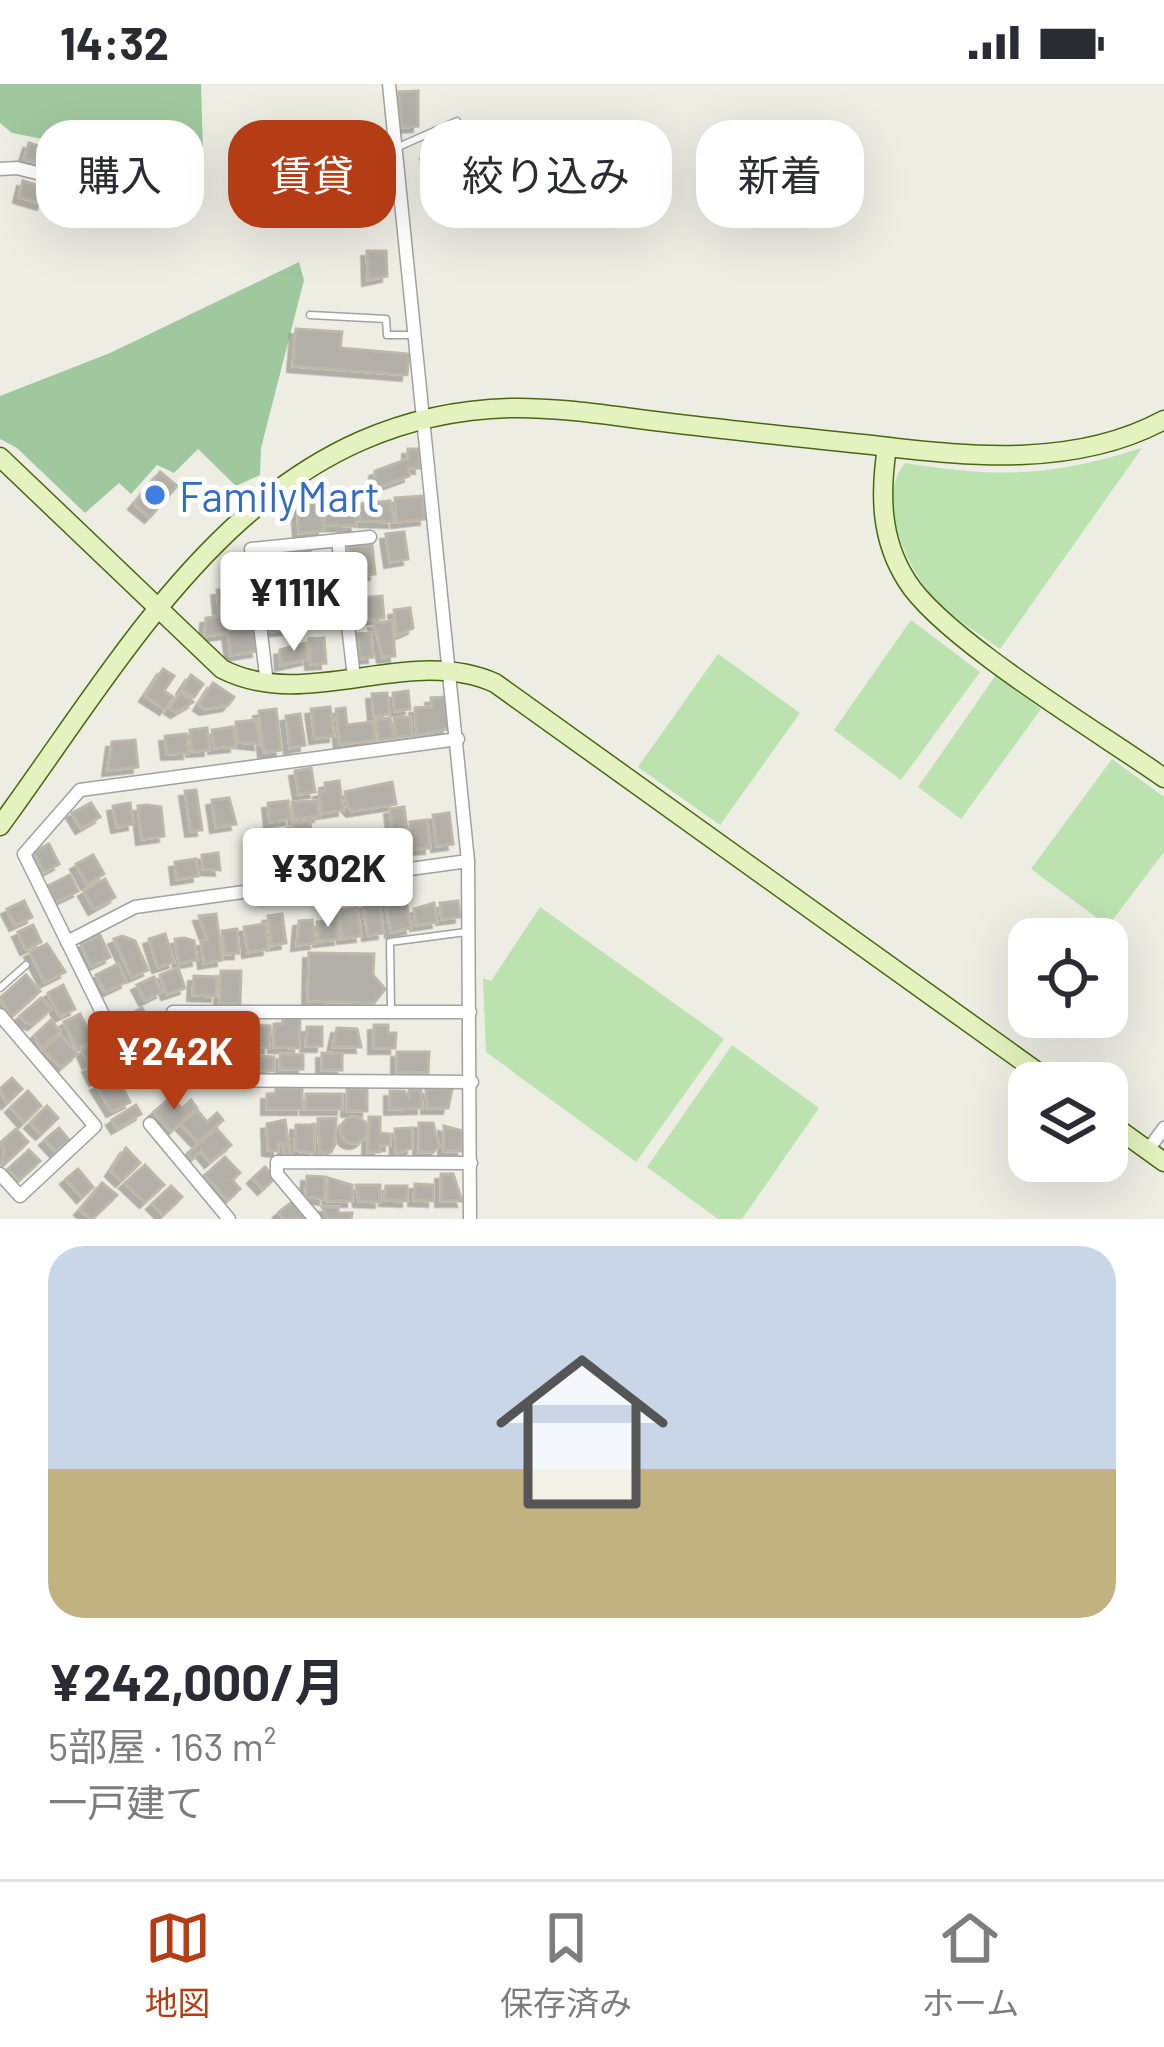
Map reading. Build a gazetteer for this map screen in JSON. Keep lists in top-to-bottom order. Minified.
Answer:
{"places":["FamilyMart"],"page":{"status":"14:32","chip":["購入","賃貸","絞り込み","新着"],"price":["¥111K","¥302K","¥242K"],"list":[{"name":"¥242,000/月","note":"5部屋 · 163 m² · 一戸建て"}],"tabs":["地図","保存済み","ホーム"]}}
